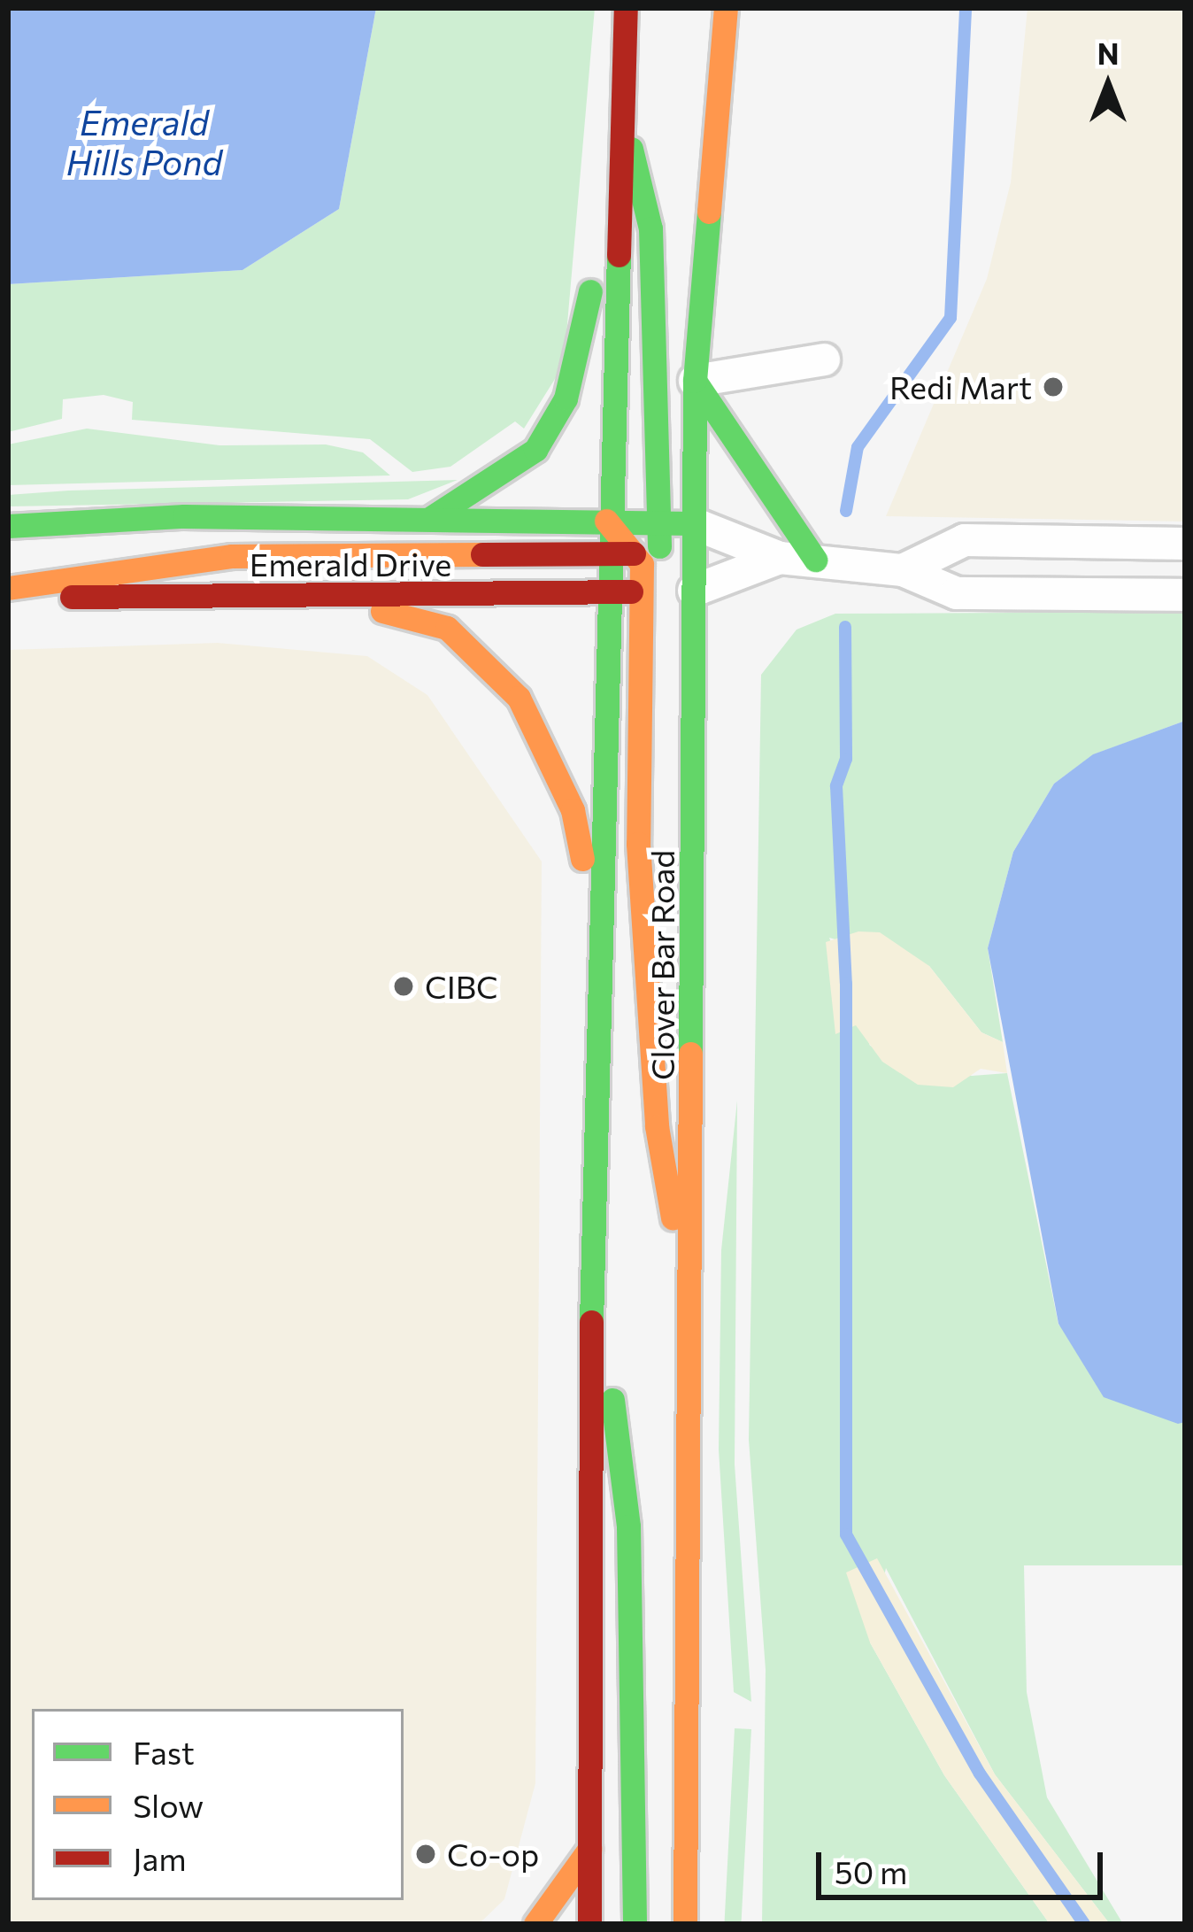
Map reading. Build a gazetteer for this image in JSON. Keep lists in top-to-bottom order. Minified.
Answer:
{"streets":{"main road":["Emerald Drive","Clover Bar Road"]},"crossings":[["Emerald Drive","Clover Bar Road"]],"water":["Emerald Hills Pond"],"places":["Redi Mart","CIBC","Co-op"],"legend":["Fast","Slow","Jam"],"scale_bar":"50 m","north":"top"}
